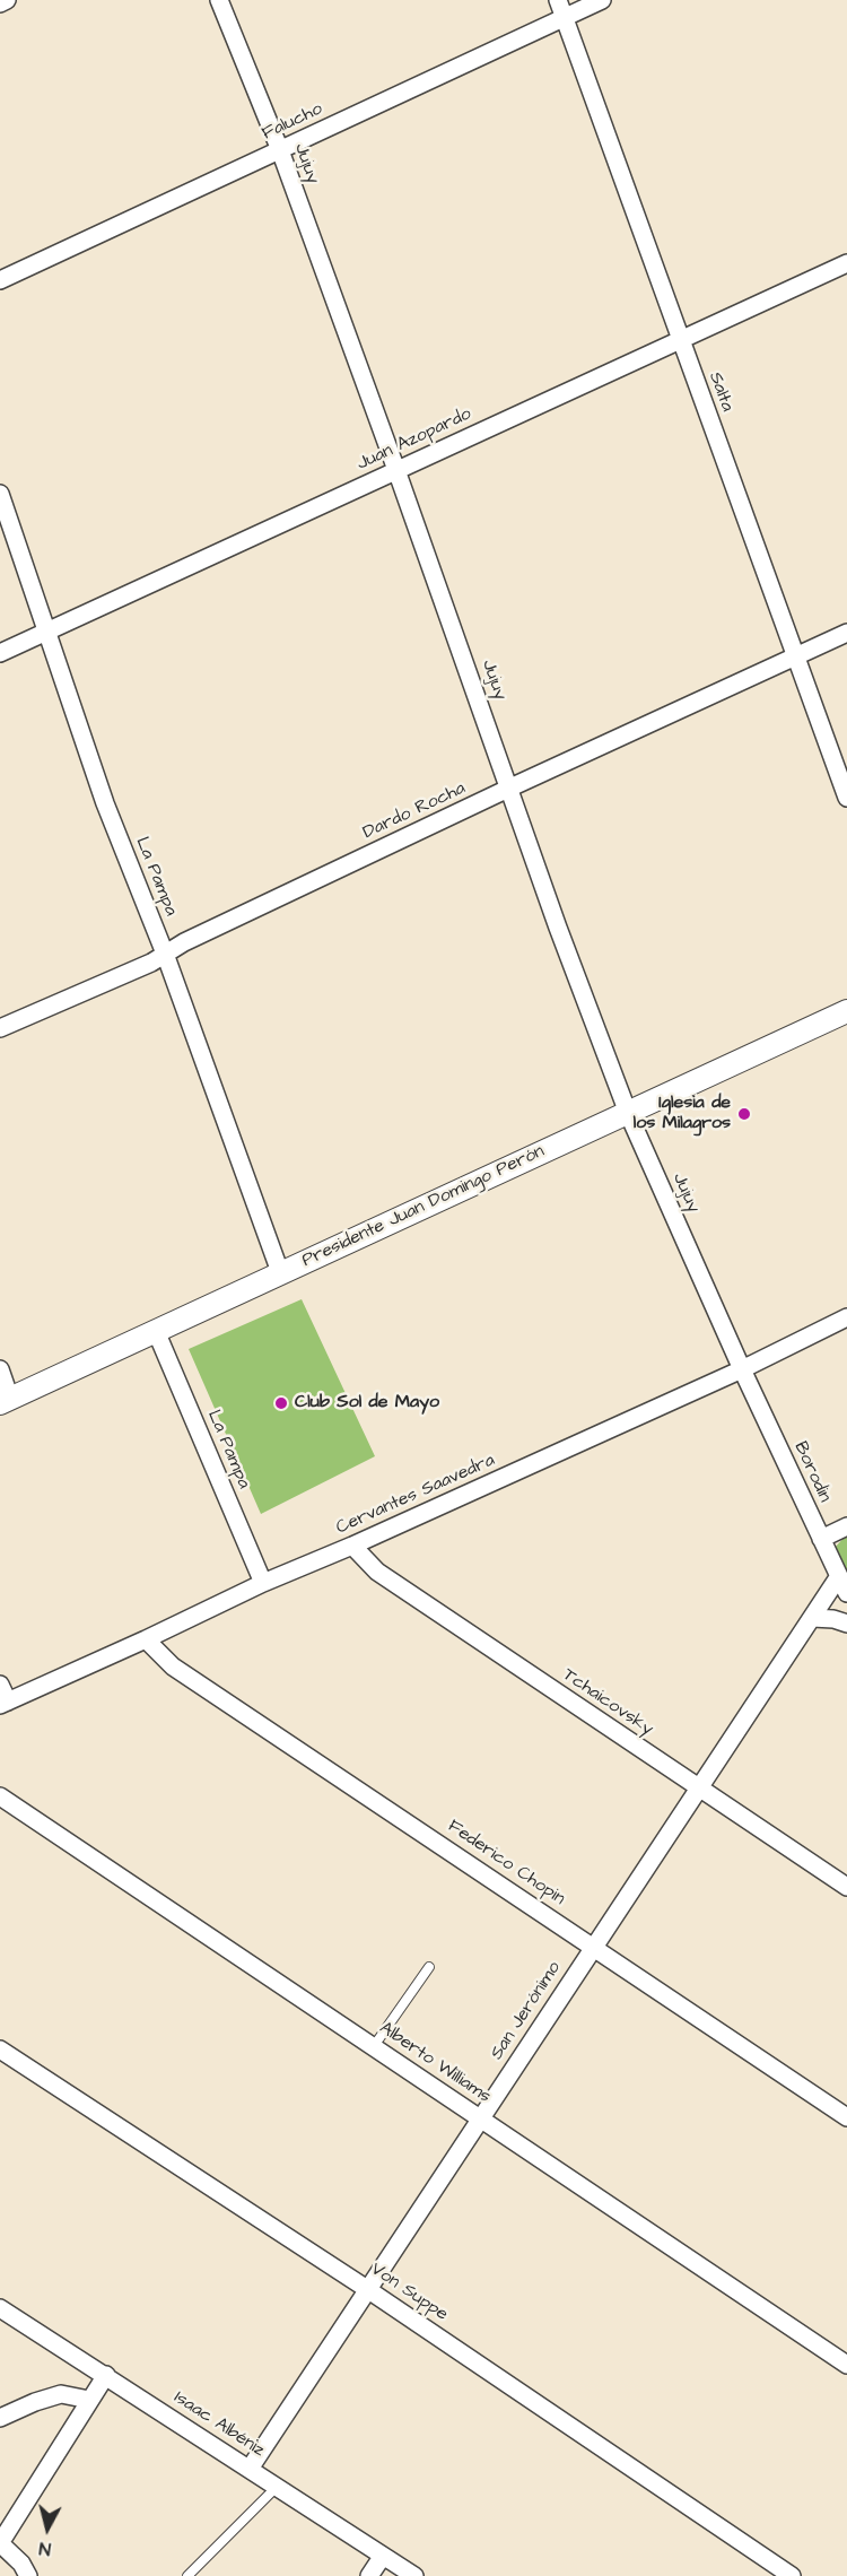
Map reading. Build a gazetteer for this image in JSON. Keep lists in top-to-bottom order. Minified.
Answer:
{"streets":{"street":["Falucho","Jujuy","Salta","Juan Azopardo","Dardo Rocha","La Pampa","Presidente Juan Domingo Perón","Borodin","Cervantes Saavedra","Tchaicovsky","Federico Chopin","San Jerónimo","Alberto Williams","Von Suppe","Isaac Albéniz"]},"crossings":[["Falucho","Jujuy"],["Falucho","Salta"],["Jujuy","Juan Azopardo"],["Jujuy","Dardo Rocha"],["Jujuy","Presidente Juan Domingo Perón"],["Jujuy","Borodin"],["Jujuy","Cervantes Saavedra"],["Salta","Juan Azopardo"],["Salta","Dardo Rocha"],["Juan Azopardo","La Pampa"],["Dardo Rocha","La Pampa"],["La Pampa","Presidente Juan Domingo Perón"],["La Pampa","Cervantes Saavedra"],["Borodin","Cervantes Saavedra"],["Borodin","San Jerónimo"],["Cervantes Saavedra","Tchaicovsky"],["Cervantes Saavedra","Federico Chopin"],["Tchaicovsky","San Jerónimo"],["Federico Chopin","San Jerónimo"],["San Jerónimo","Alberto Williams"],["San Jerónimo","Von Suppe"],["San Jerónimo","Isaac Albéniz"]],"places":["Iglesia de los Milagros","Club Sol de Mayo"],"north":"bottom"}
